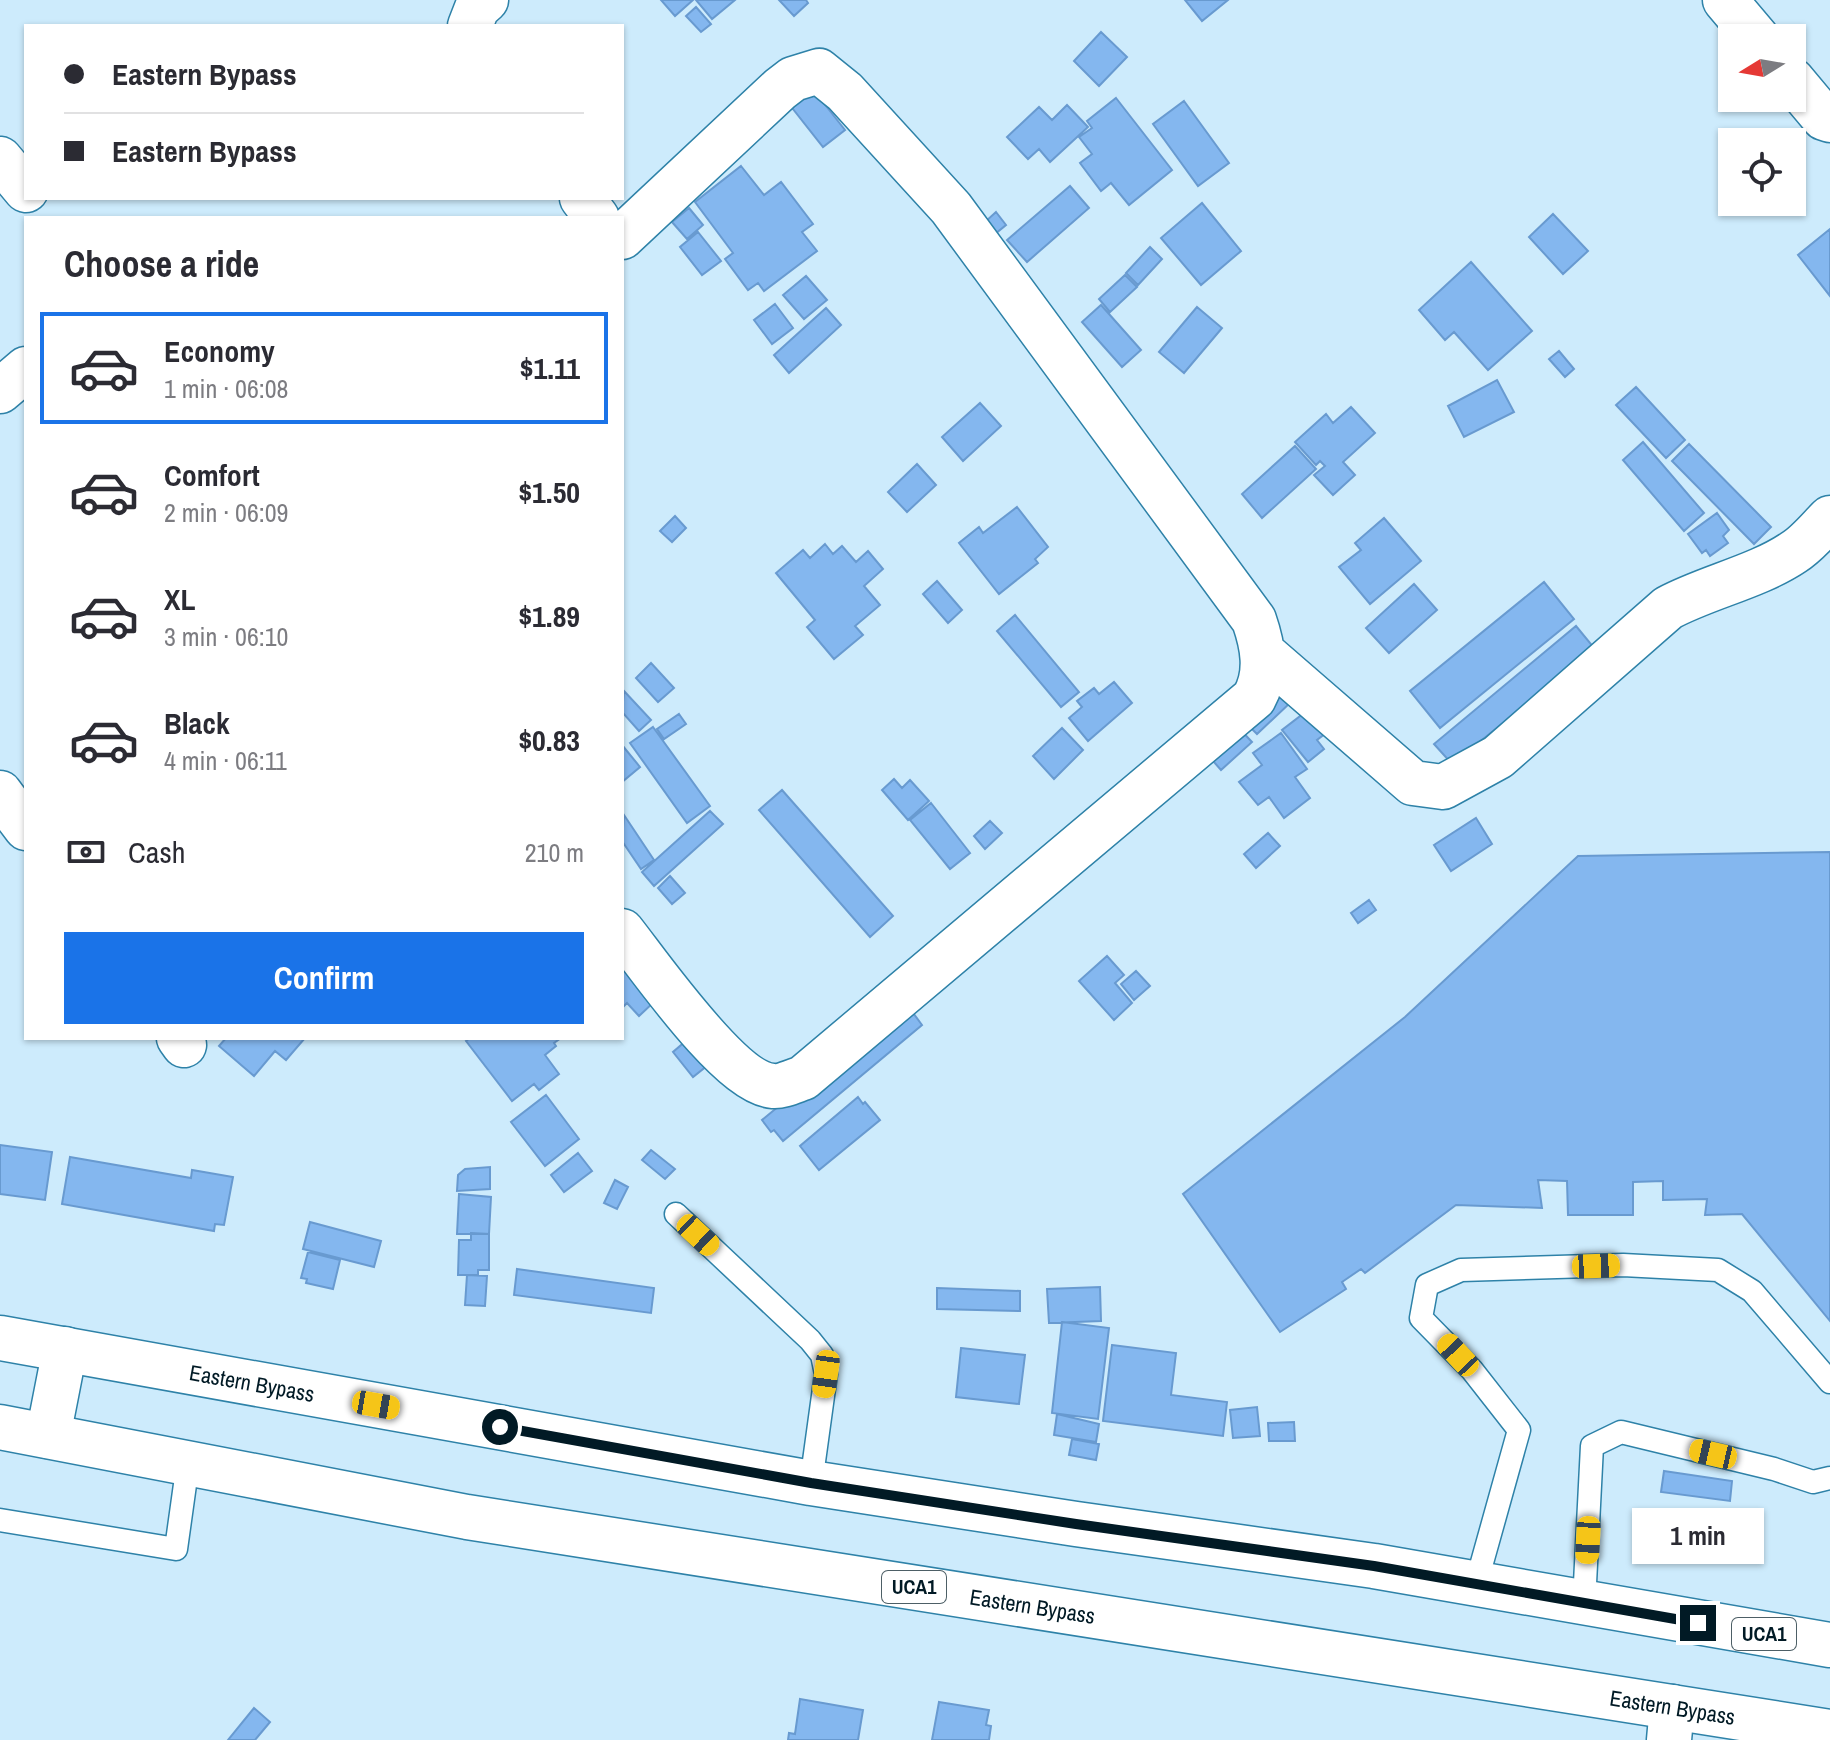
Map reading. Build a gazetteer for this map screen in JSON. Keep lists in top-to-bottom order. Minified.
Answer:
{"streets":{"main road":["Eastern Bypass","UCA1"]},"north":"left","page":{"banner":["Eastern Bypass","Eastern Bypass"],"heading":"Choose a ride","list":[{"name":"Economy","note":"1 min · 06:08","value":"$1.11"},{"name":"Comfort","note":"2 min · 06:09","value":"$1.50"},{"name":"XL","note":"3 min · 06:10","value":"$1.89"},{"name":"Black","note":"4 min · 06:11","value":"$0.83"}],"pay":["Cash","210 m"],"buttons":"Confirm","bubble":"1 min"}}
